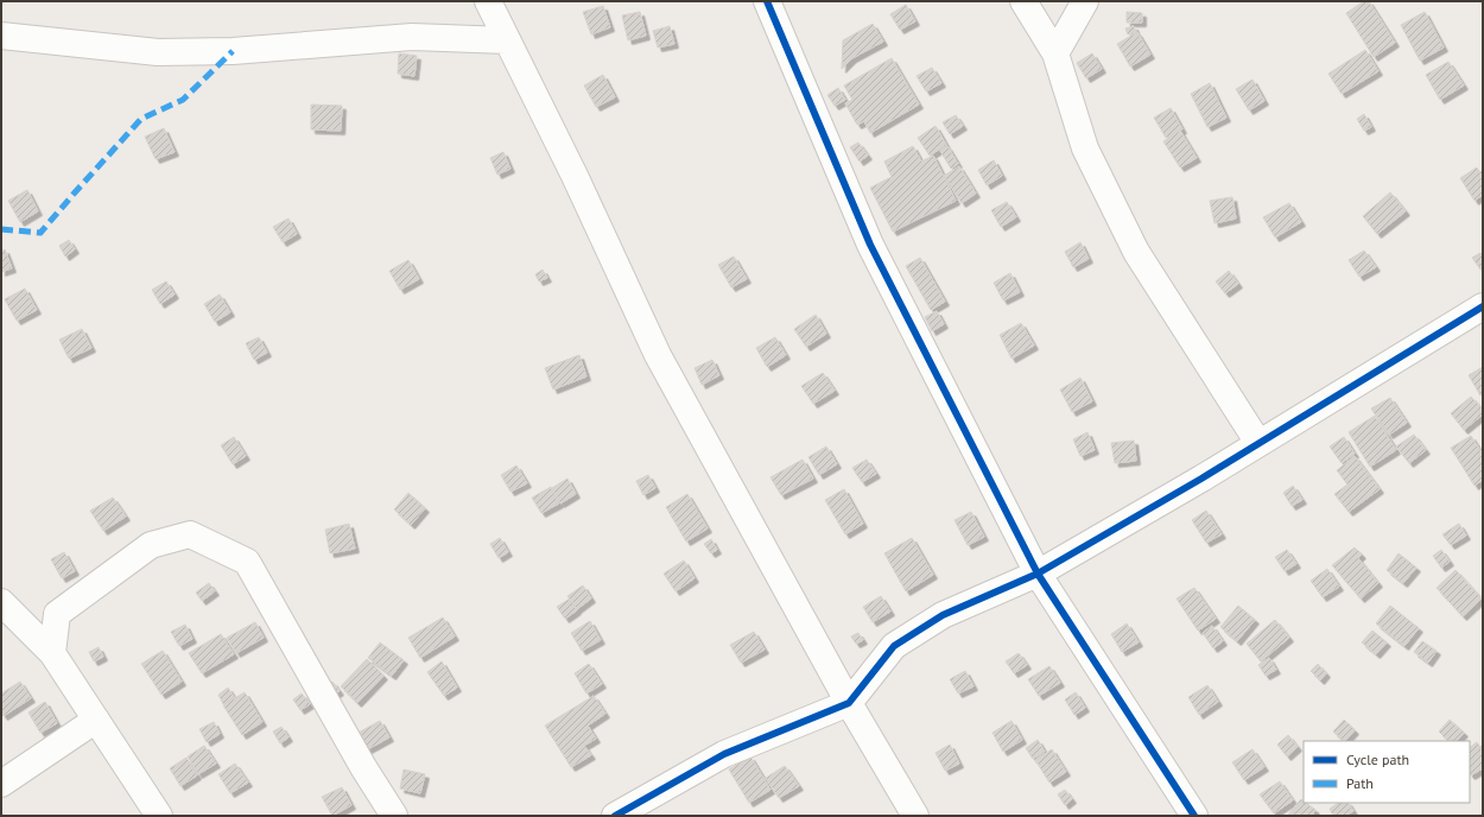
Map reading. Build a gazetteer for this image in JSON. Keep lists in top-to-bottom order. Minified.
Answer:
{"legend":["Cycle path","Path"]}
